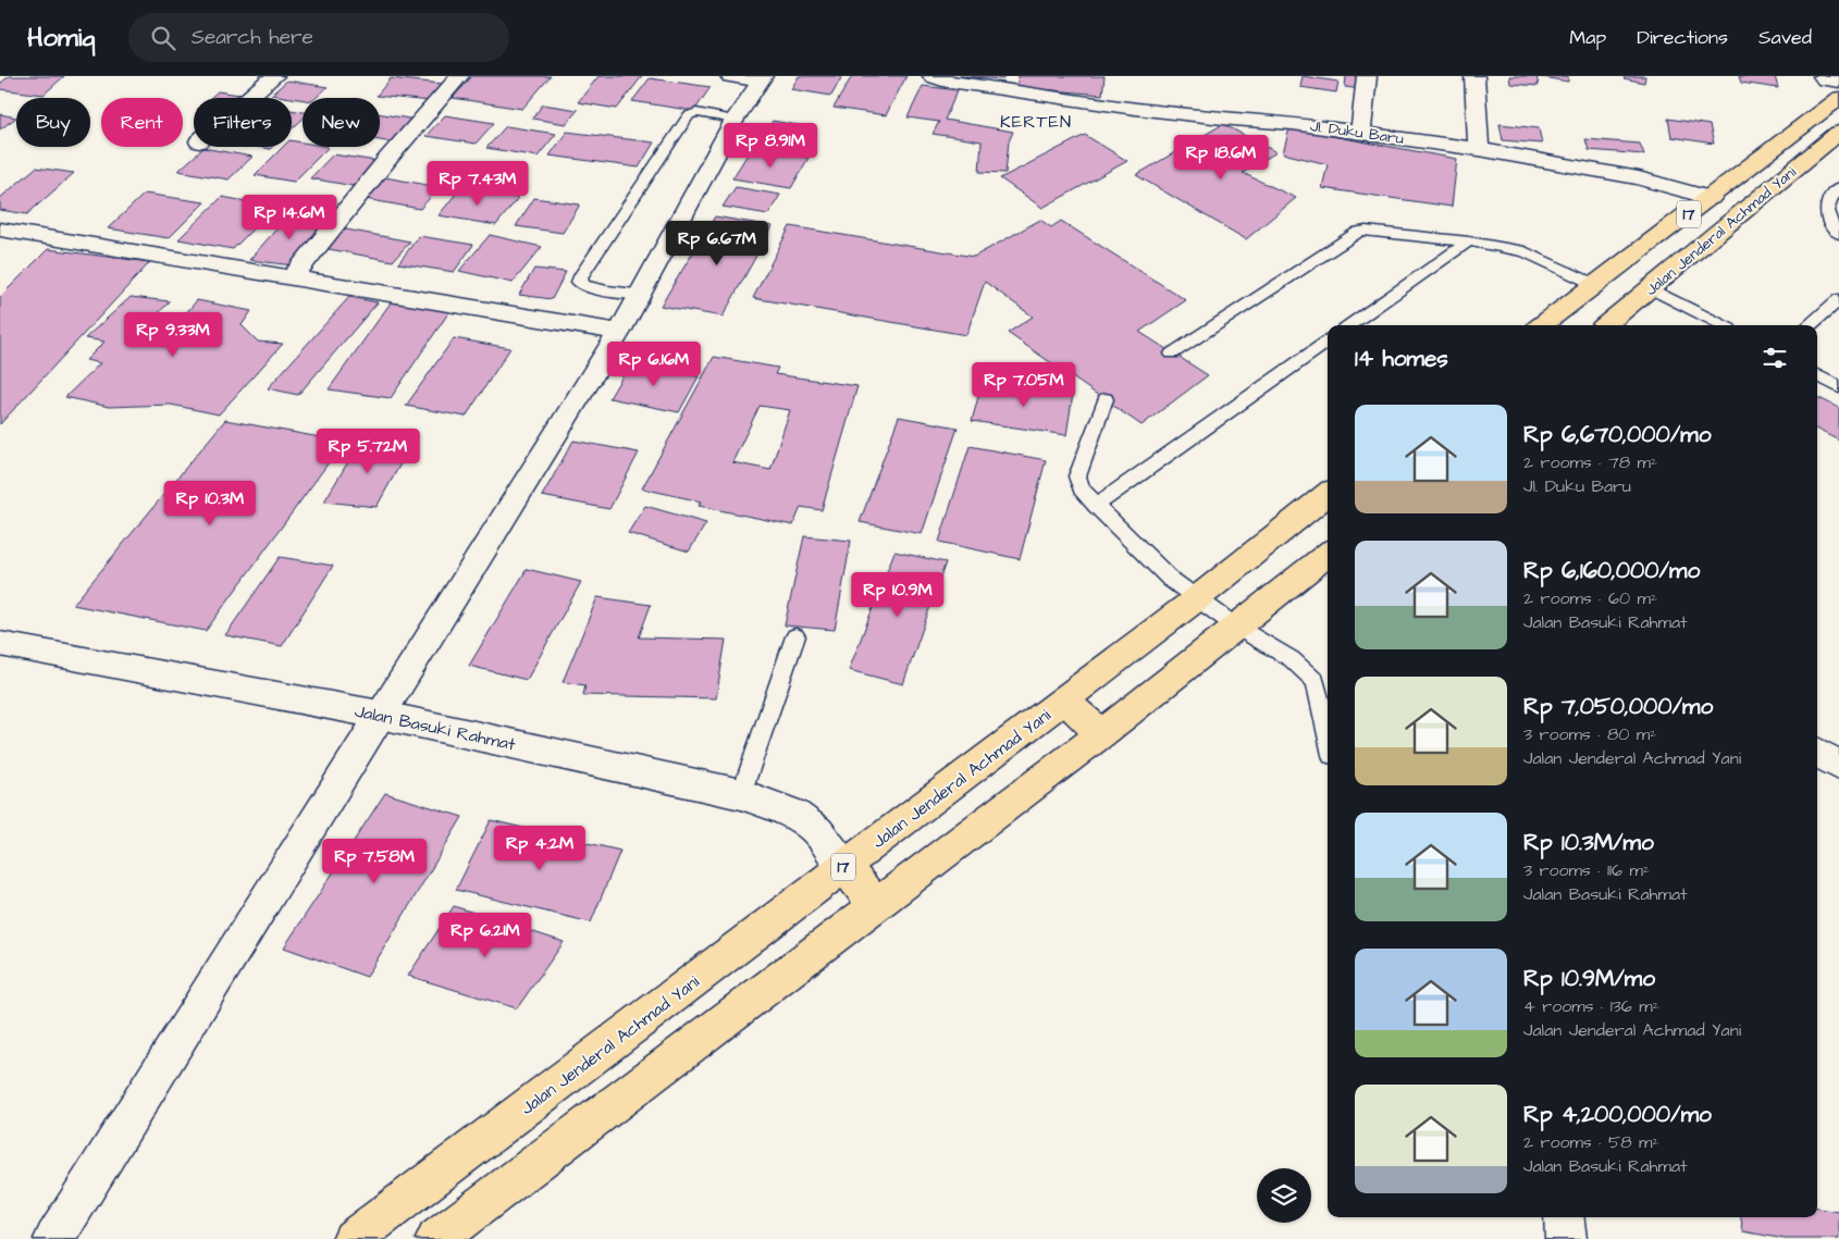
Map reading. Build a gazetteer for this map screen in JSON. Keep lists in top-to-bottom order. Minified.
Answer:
{"streets":{"highway":["17","Jalan Jenderal Achmad Yani"],"street":["Jl. Duku Baru","Jalan Basuki Rahmat"]},"crossings":[["Jl. Duku Baru","Jalan Jenderal Achmad Yani"],["Jalan Jenderal Achmad Yani","Jalan Basuki Rahmat"]],"districts":["KERTEN"],"page":{"header":"Homiq","search":"Search here","nav":["Map","Directions","Saved"],"chip":["Buy","Rent","Filters","New"],"price":["Rp 8.91M","Rp 18.6M","Rp 7.43M","Rp 14.6M","Rp 6.67M","Rp 9.33M","Rp 6.16M","Rp 7.05M","Rp 5.72M","Rp 10.3M","Rp 10.9M","Rp 4.2M","Rp 7.58M","Rp 6.21M"],"heading":"14 homes","list":[{"name":"Rp 6,670,000/mo","note":"2 rooms · 78 m² · Jl. Duku Baru"},{"name":"Rp 6,160,000/mo","note":"2 rooms · 60 m² · Jalan Basuki Rahmat"},{"name":"Rp 7,050,000/mo","note":"3 rooms · 80 m² · Jalan Jenderal Achmad Yani"},{"name":"Rp 10.3M/mo","note":"3 rooms · 116 m² · Jalan Basuki Rahmat"},{"name":"Rp 10.9M/mo","note":"4 rooms · 136 m² · Jalan Jenderal Achmad Yani"},{"name":"Rp 4,200,000/mo","note":"2 rooms · 58 m² · Jalan Basuki Rahmat"}]}}
